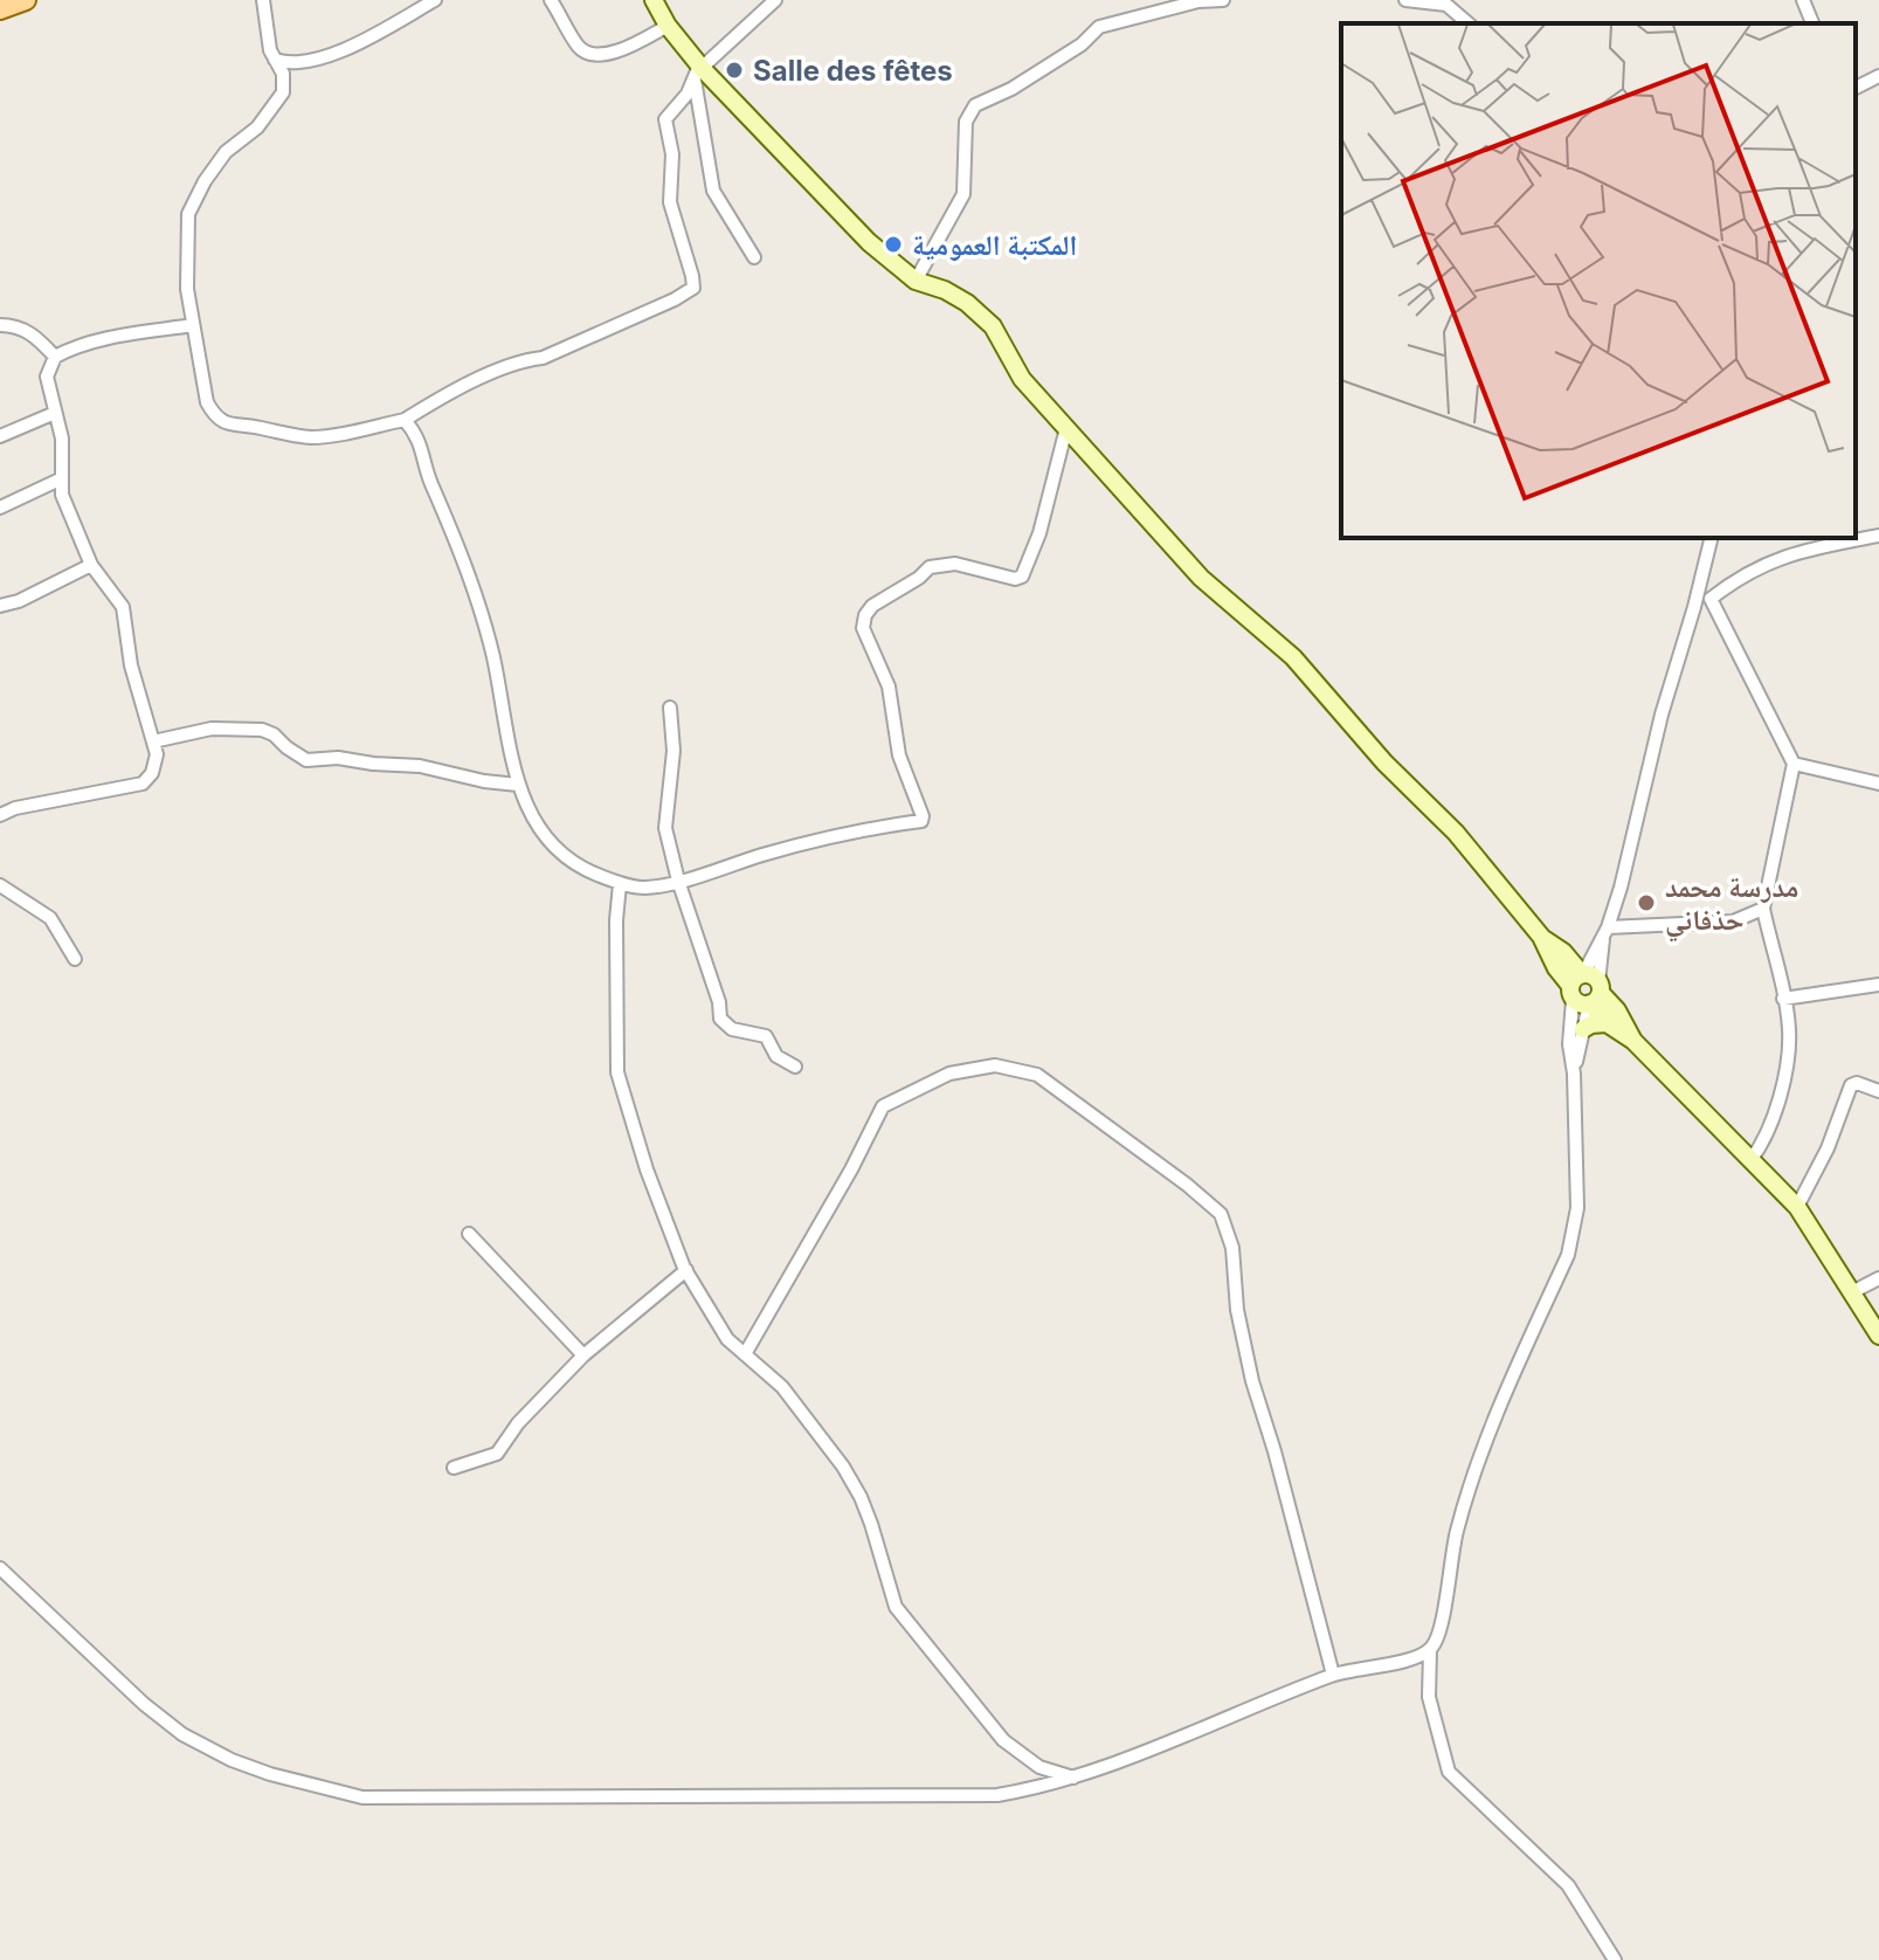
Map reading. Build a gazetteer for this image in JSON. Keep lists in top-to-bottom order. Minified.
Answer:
{"places":["Salle des fêtes","المكتبة العمومية","مدرسة محمد حذفاني"]}
